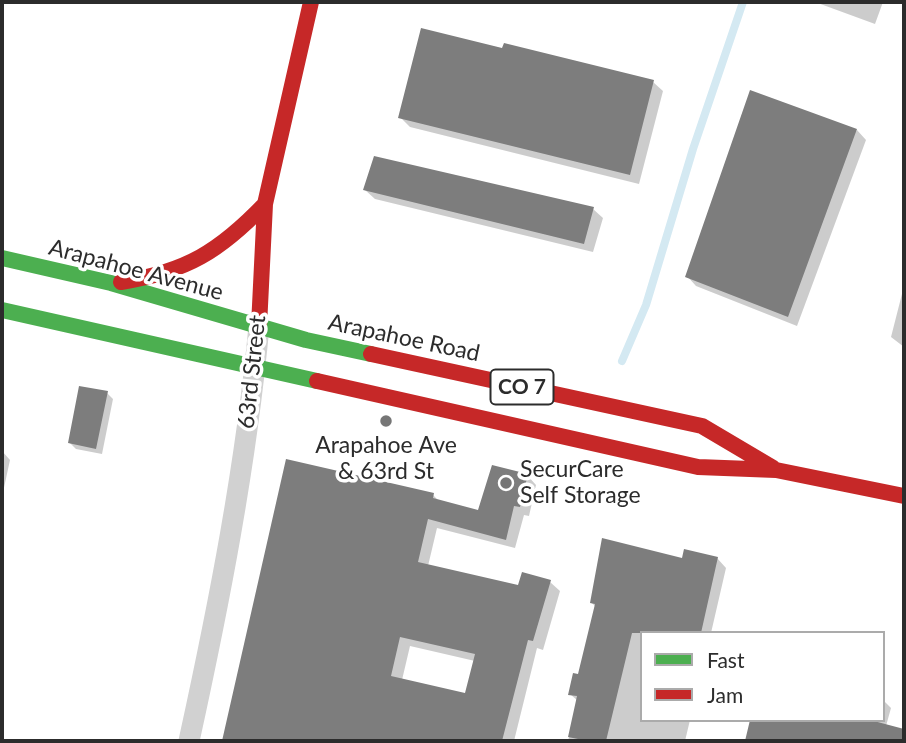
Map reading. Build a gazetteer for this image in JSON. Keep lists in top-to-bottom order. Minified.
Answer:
{"streets":{"main road":["Arapahoe Avenue","Arapahoe Road","63rd Street","CO 7"]},"crossings":[["Arapahoe Avenue","Arapahoe Road"],["Arapahoe Avenue","63rd Street"],["Arapahoe Road","63rd Street"],["Arapahoe Road","CO 7"],["63rd Street","CO 7"]],"places":["Arapahoe Ave & 63rd St","SecurCare Self Storage"],"legend":["Fast","Jam"]}
